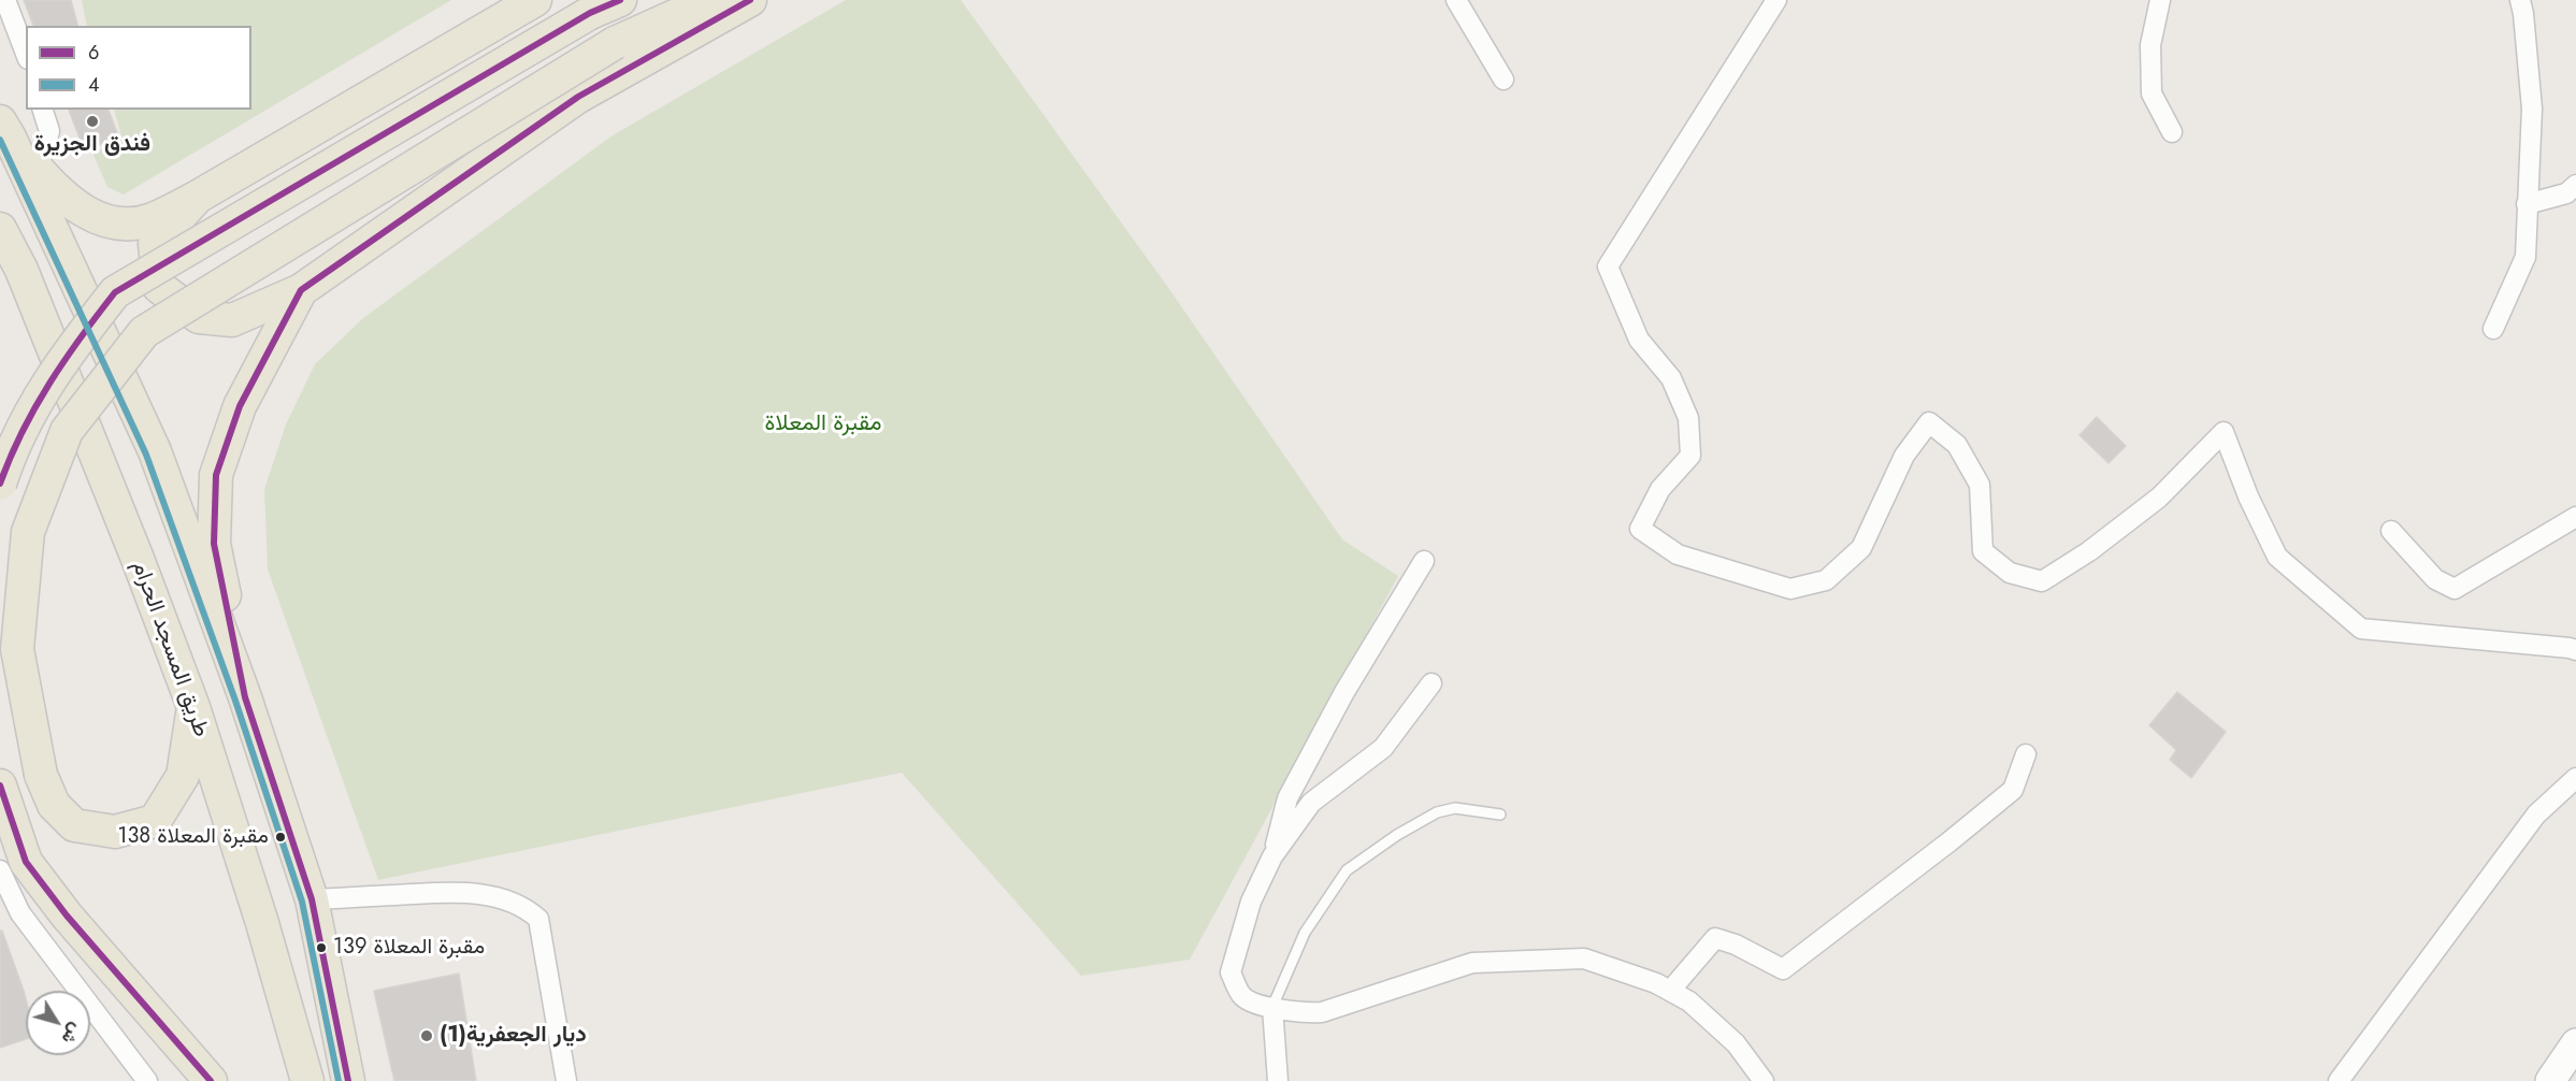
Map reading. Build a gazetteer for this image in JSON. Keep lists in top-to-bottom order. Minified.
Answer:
{"streets":{"main road":["طريق المسجد الحرام"]},"parks":["مقبرة المعلاة"],"places":["فندق الجزيرة","مقبرة المعلاة 138","مقبرة المعلاة 139","ديار الجعفرية(1)"],"lines":["transit line 6","transit line 4"],"legend":["6","4"],"north":"bottom right"}
